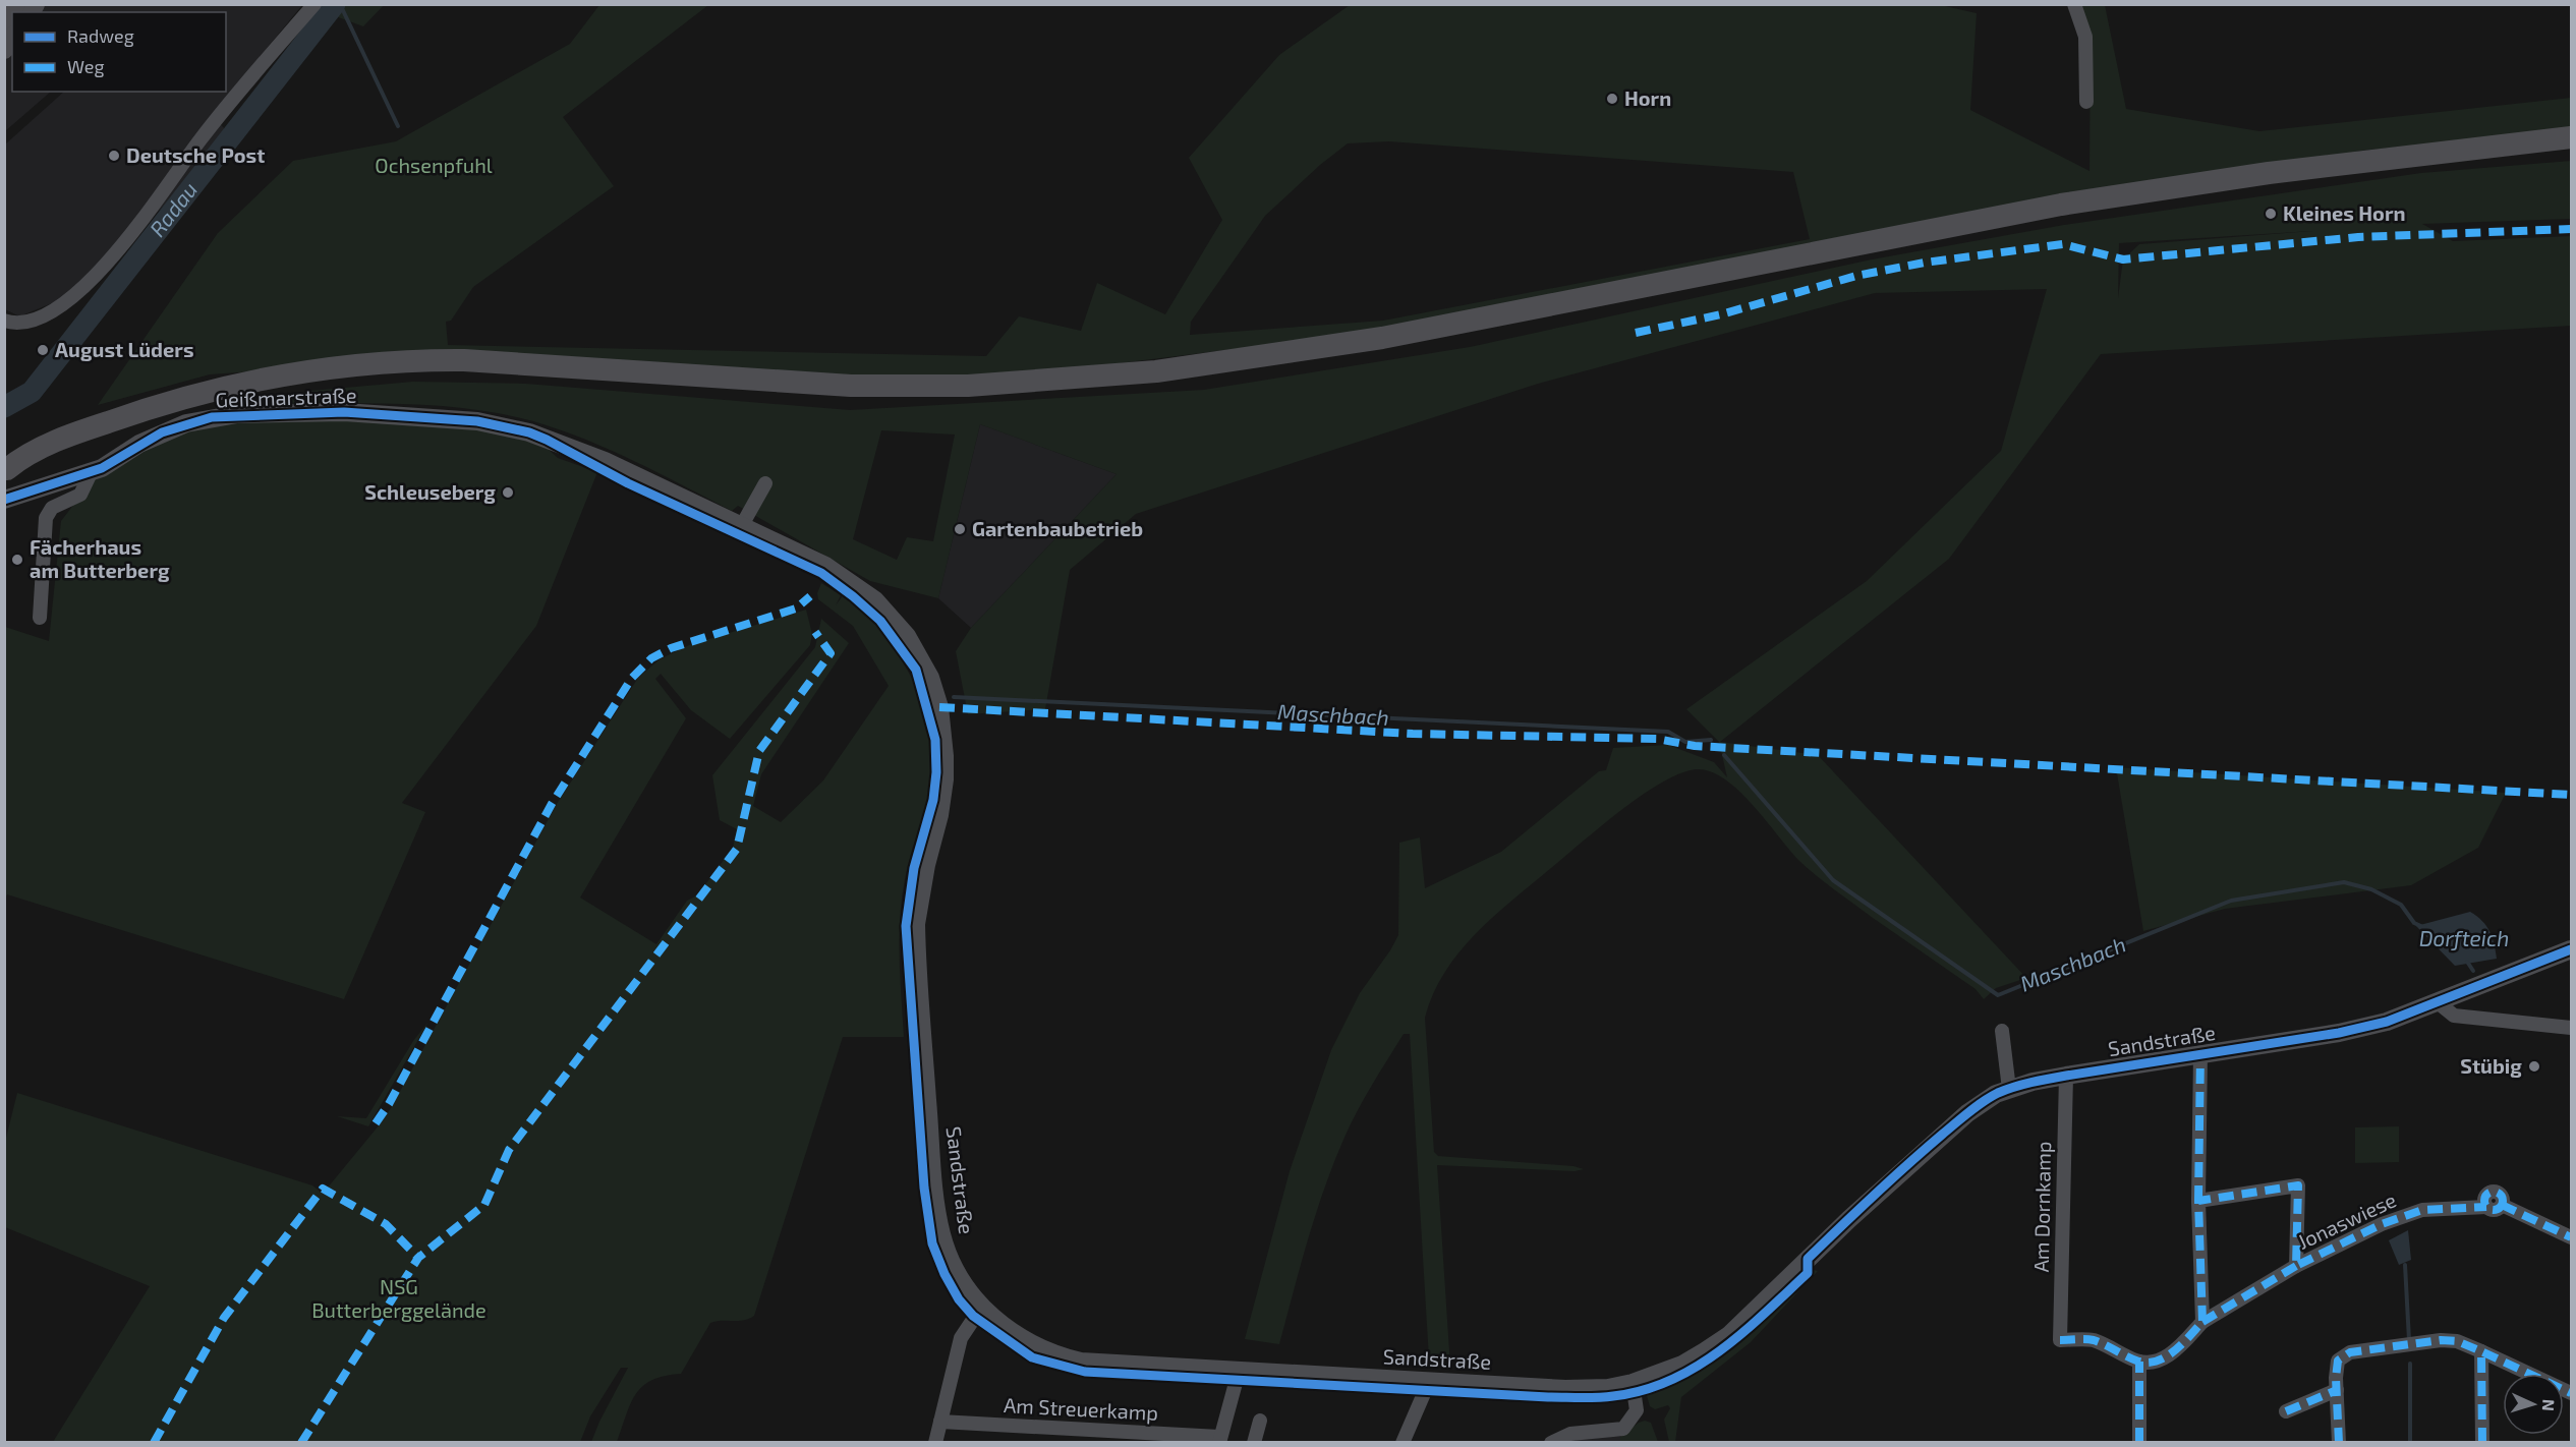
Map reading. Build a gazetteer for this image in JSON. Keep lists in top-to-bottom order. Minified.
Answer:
{"streets":{"street":["Geißmarstraße","Sandstraße","Am Dornkamp","Jonaswiese","Am Streuerkamp"]},"crossings":[["Geißmarstraße","Sandstraße"],["Sandstraße","Am Dornkamp"],["Am Dornkamp","Jonaswiese"]],"water":["Radau","Maschbach","Dorfteich"],"parks":["Ochsenpfuhl","NSG Butterberggelände"],"places":["Horn","Deutsche Post","Kleines Horn","August Lüders","Schleuseberg","Gartenbaubetrieb","Fächerhaus am Butterberg","Stübig"],"legend":["Radweg","Weg"],"north":"right"}
